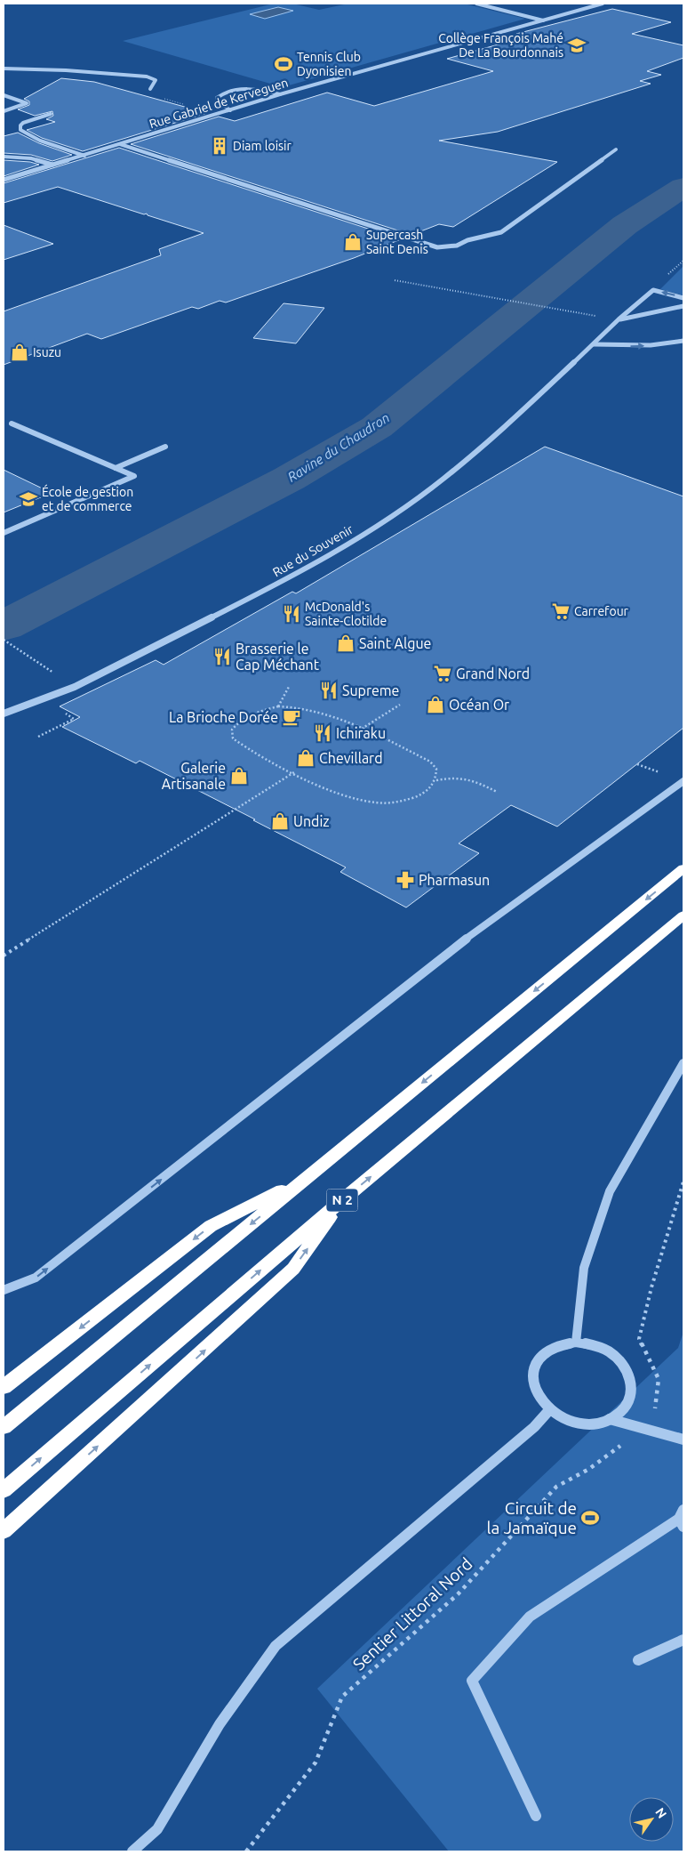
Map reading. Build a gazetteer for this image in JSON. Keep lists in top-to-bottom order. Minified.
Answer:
{"streets":{"highway":["N 2"],"street":["Rue Gabriel de Kerveguen","Rue du Souvenir"],"path":["Sentier Littoral Nord"]},"water":["Ravine du Chaudron"],"places":{"school or university":["Collège François Mahé De La Bourdonnais","École de gestion et de commerce"],"sports":["Tennis Club Dyonisien","Circuit de la Jamaïque"],"building":["Diam loisir"],"shop":["Supercash Saint Denis","Isuzu","Saint Algue","Océan Or","Chevillard","Galerie Artisanale","Undiz"],"supermarket":["Carrefour","Grand Nord"],"restaurant":["McDonald's Sainte-Clotilde","Brasserie le Cap Méchant","Supreme","Ichiraku"],"cafe":["La Brioche Dorée"],"pharmacy":["Pharmasun"]},"north":"top right"}
